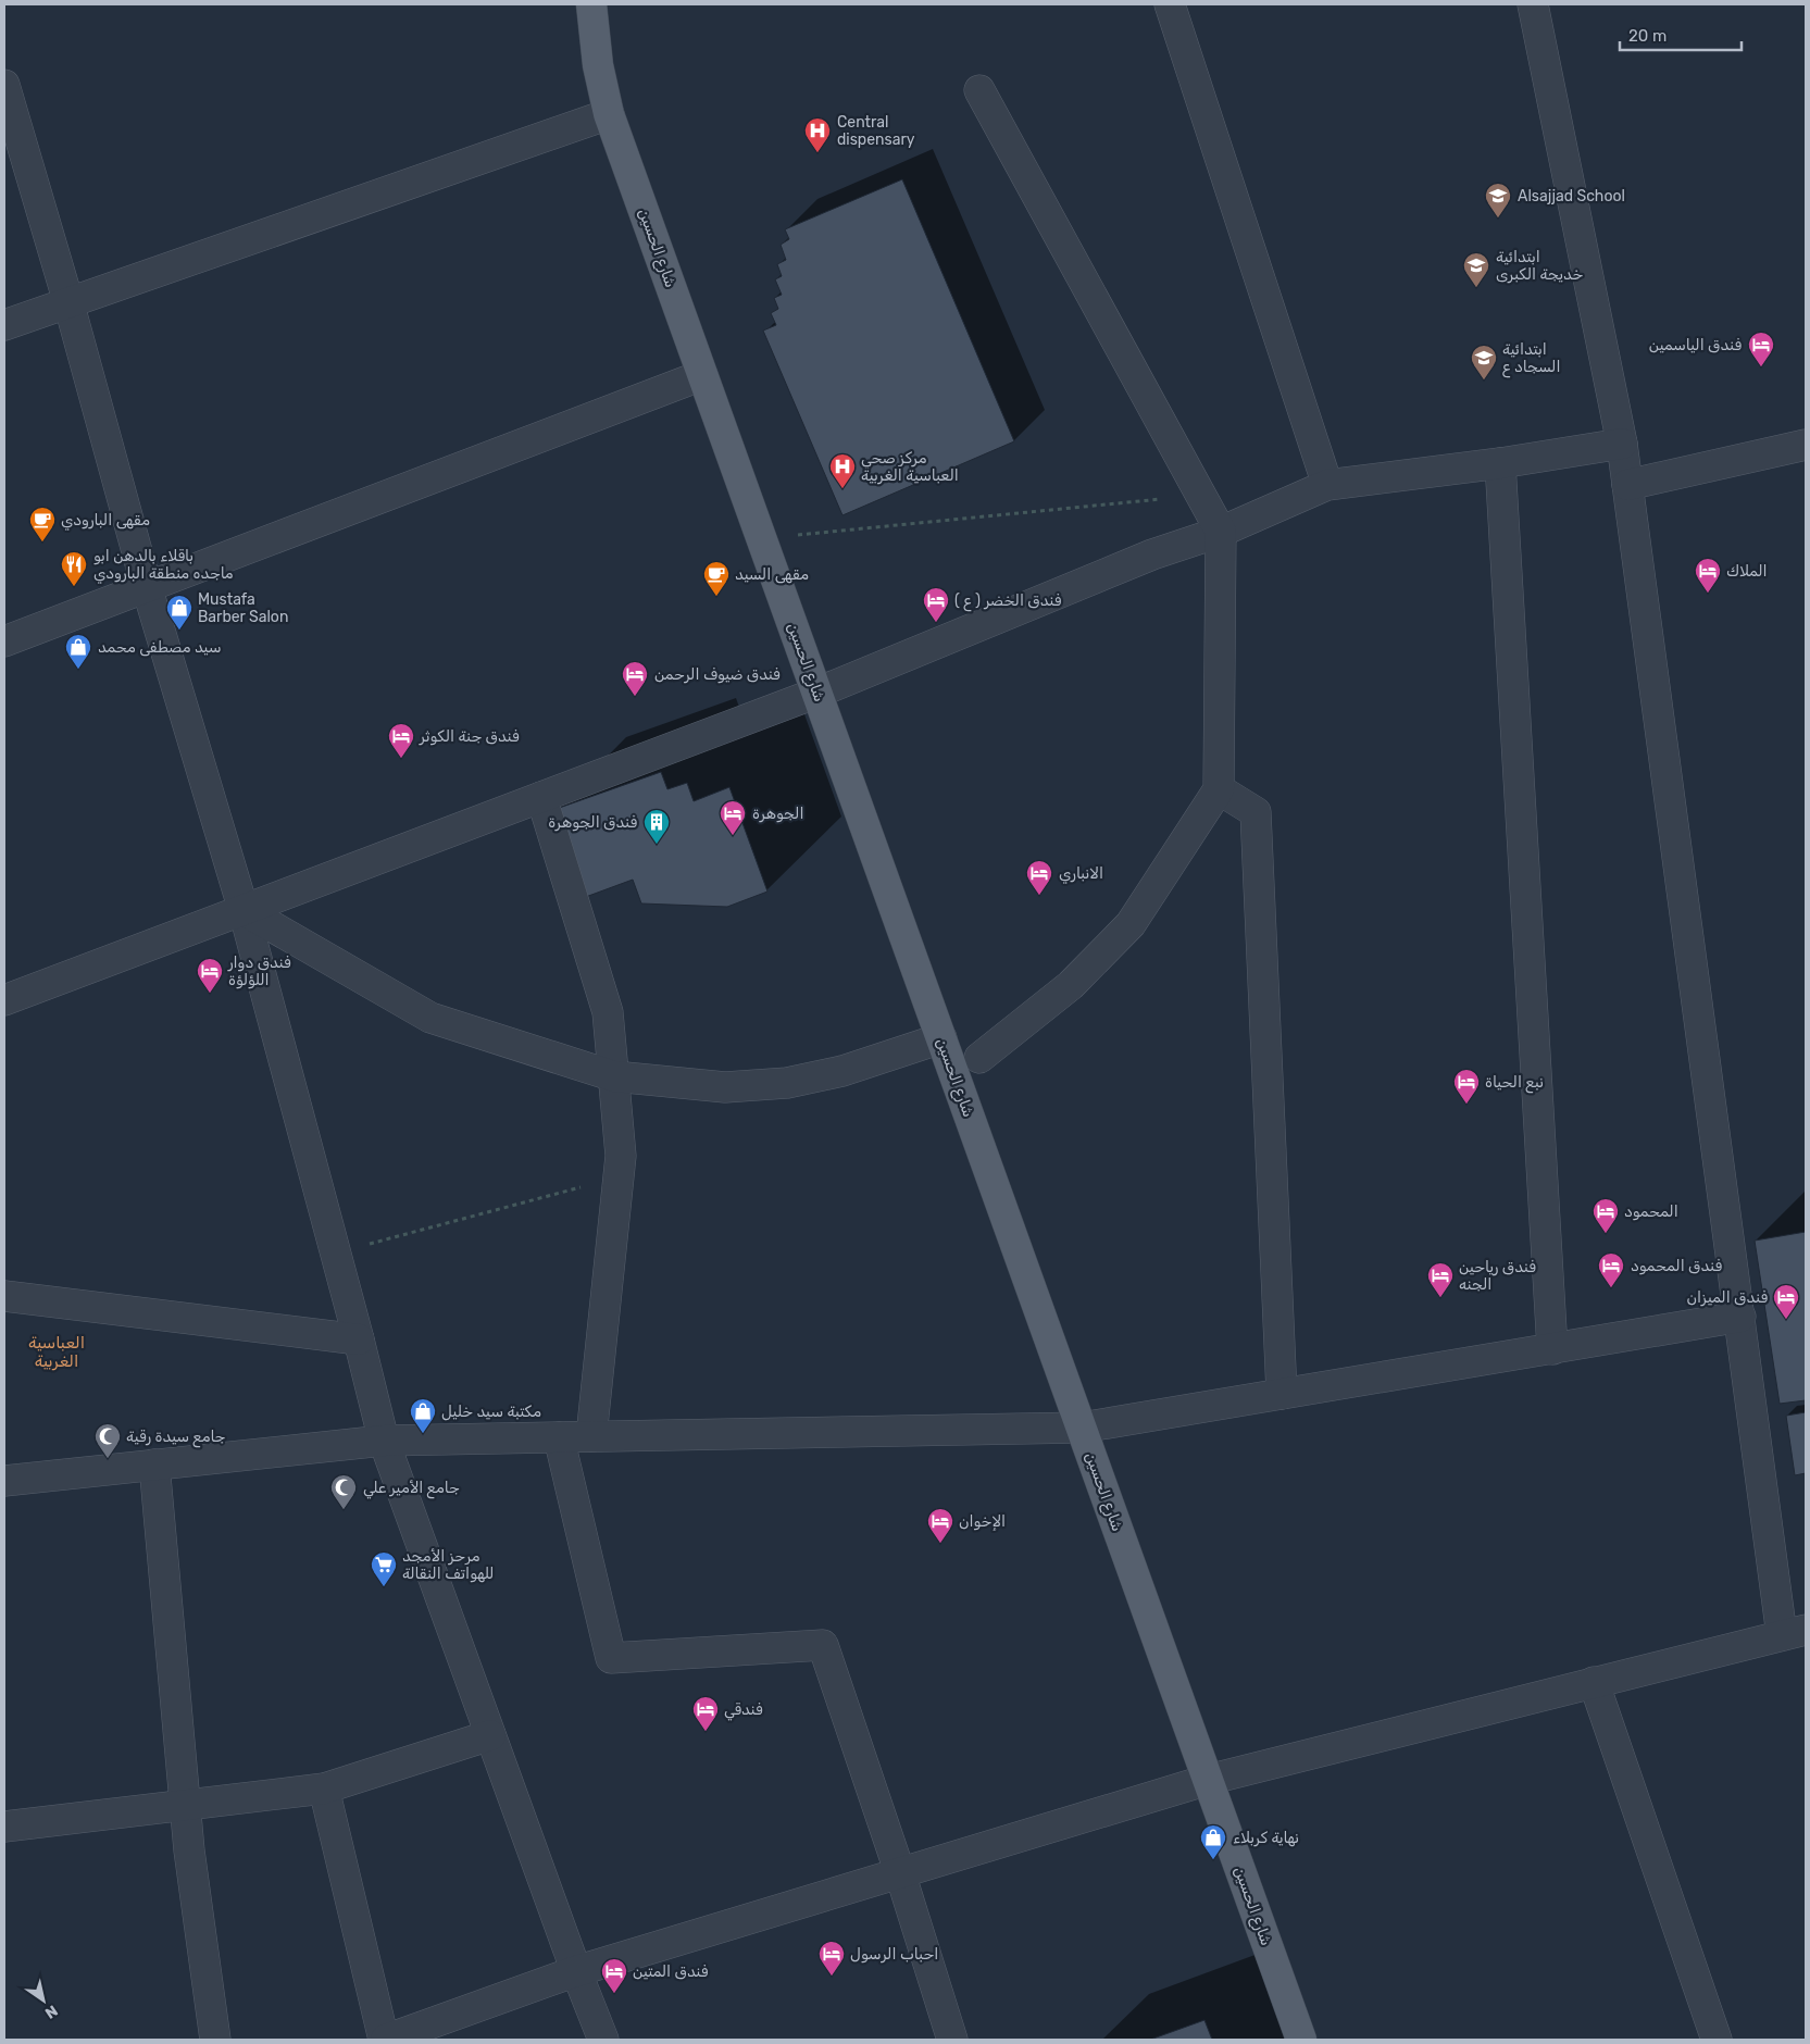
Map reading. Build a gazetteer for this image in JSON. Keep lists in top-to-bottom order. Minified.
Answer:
{"streets":{"main road":["شارع الحسين"]},"districts":["العباسية الغربية"],"places":{"hospital":["Central dispensary","مركز صحي العباسية الغربية"],"school or university":["Alsajjad School","ابتدائية خديجة الكبرى","ابتدائية السجاد ع"],"hotel":["فندق الياسمين","الملاك","فندق الخضر ( ع )","فندق ضيوف الرحمن","فندق جنة الكوثر","الجوهرة","الانباري","فندق دوار اللؤلؤة","نبع الحياة","المحمود","فندق المحمود","فندق رياحين الجنه","فندق الميزان","الإخوان","فندقي","احباب الرسول","فندق المتين"],"cafe":["مقهى البارودي","مقهى السيد"],"restaurant":["باقلاء بالدهن ابو ماجده منطقة البارودي"],"shop":["Mustafa Barber Salon","سيد مصطفى محمد","مكتبة سيد خليل","نهاية كربلاء"],"building":["فندق الجوهرة"],"mosque":["جامع سيدة رقية","جامع الأمير علي"],"supermarket":["مرحز الأمجد للهواتف النقالة"]},"scale_bar":"20 m","north":"bottom right"}
